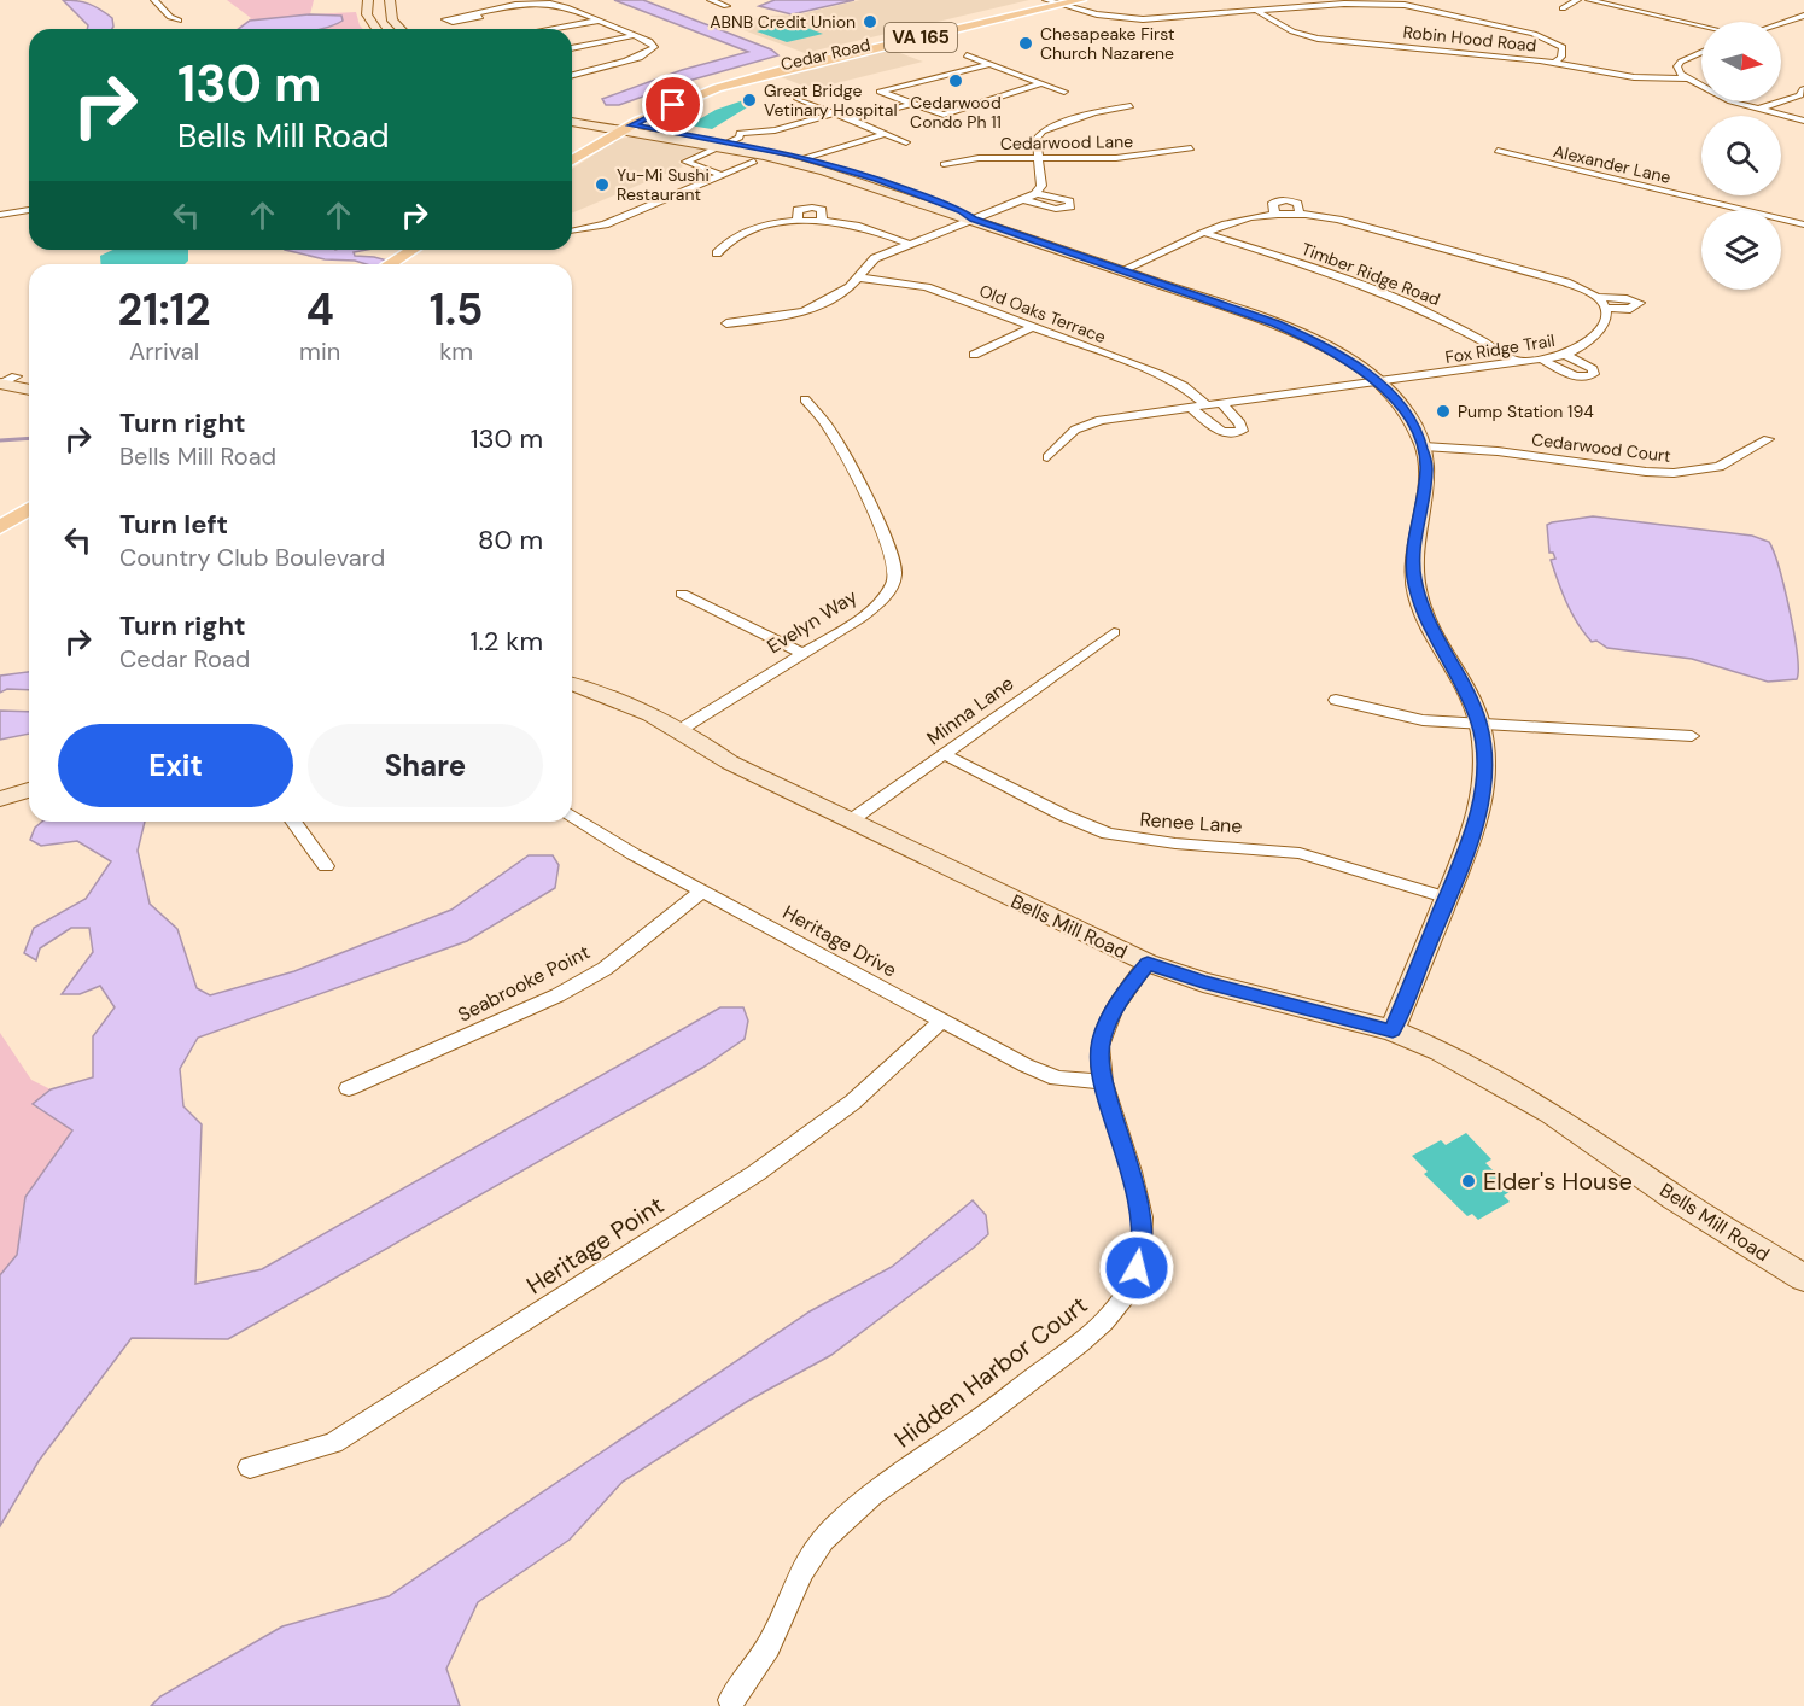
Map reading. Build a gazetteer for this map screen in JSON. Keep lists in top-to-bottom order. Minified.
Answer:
{"streets":{"main road":["VA 165","Cedar Road"],"street":["Robin Hood Road","Cedarwood Lane","Alexander Lane","Timber Ridge Road","Old Oaks Terrace","Fox Ridge Trail","Cedarwood Court","Evelyn Way","Minna Lane","Renee Lane","Bells Mill Road","Heritage Drive","Seabrooke Point","Heritage Point","Hidden Harbor Court"]},"crossings":[["Timber Ridge Road","Fox Ridge Trail"],["Old Oaks Terrace","Fox Ridge Trail"],["Evelyn Way","Bells Mill Road"],["Minna Lane","Renee Lane"],["Minna Lane","Bells Mill Road"],["Bells Mill Road","Hidden Harbor Court"],["Heritage Drive","Seabrooke Point"],["Heritage Drive","Heritage Point"],["Heritage Drive","Hidden Harbor Court"]],"places":["ABNB Credit Union","Chesapeake First Church Nazarene","Cedarwood Condo Ph 11","Great Bridge Vetinary Hospital","Yu-Mi Sushi Restaurant","Pump Station 194","Elder's House"],"north":"right","page":{"turn":["130 m","Bells Mill Road"],"eta":["21:12","Arrival","4","min","1.5","km"],"list":[{"name":"Turn right","note":"Bells Mill Road","value":"130 m"},{"name":"Turn left","note":"Country Club Boulevard","value":"80 m"},{"name":"Turn right","note":"Cedar Road","value":"1.2 km"}],"buttons":["Exit","Share"]}}
